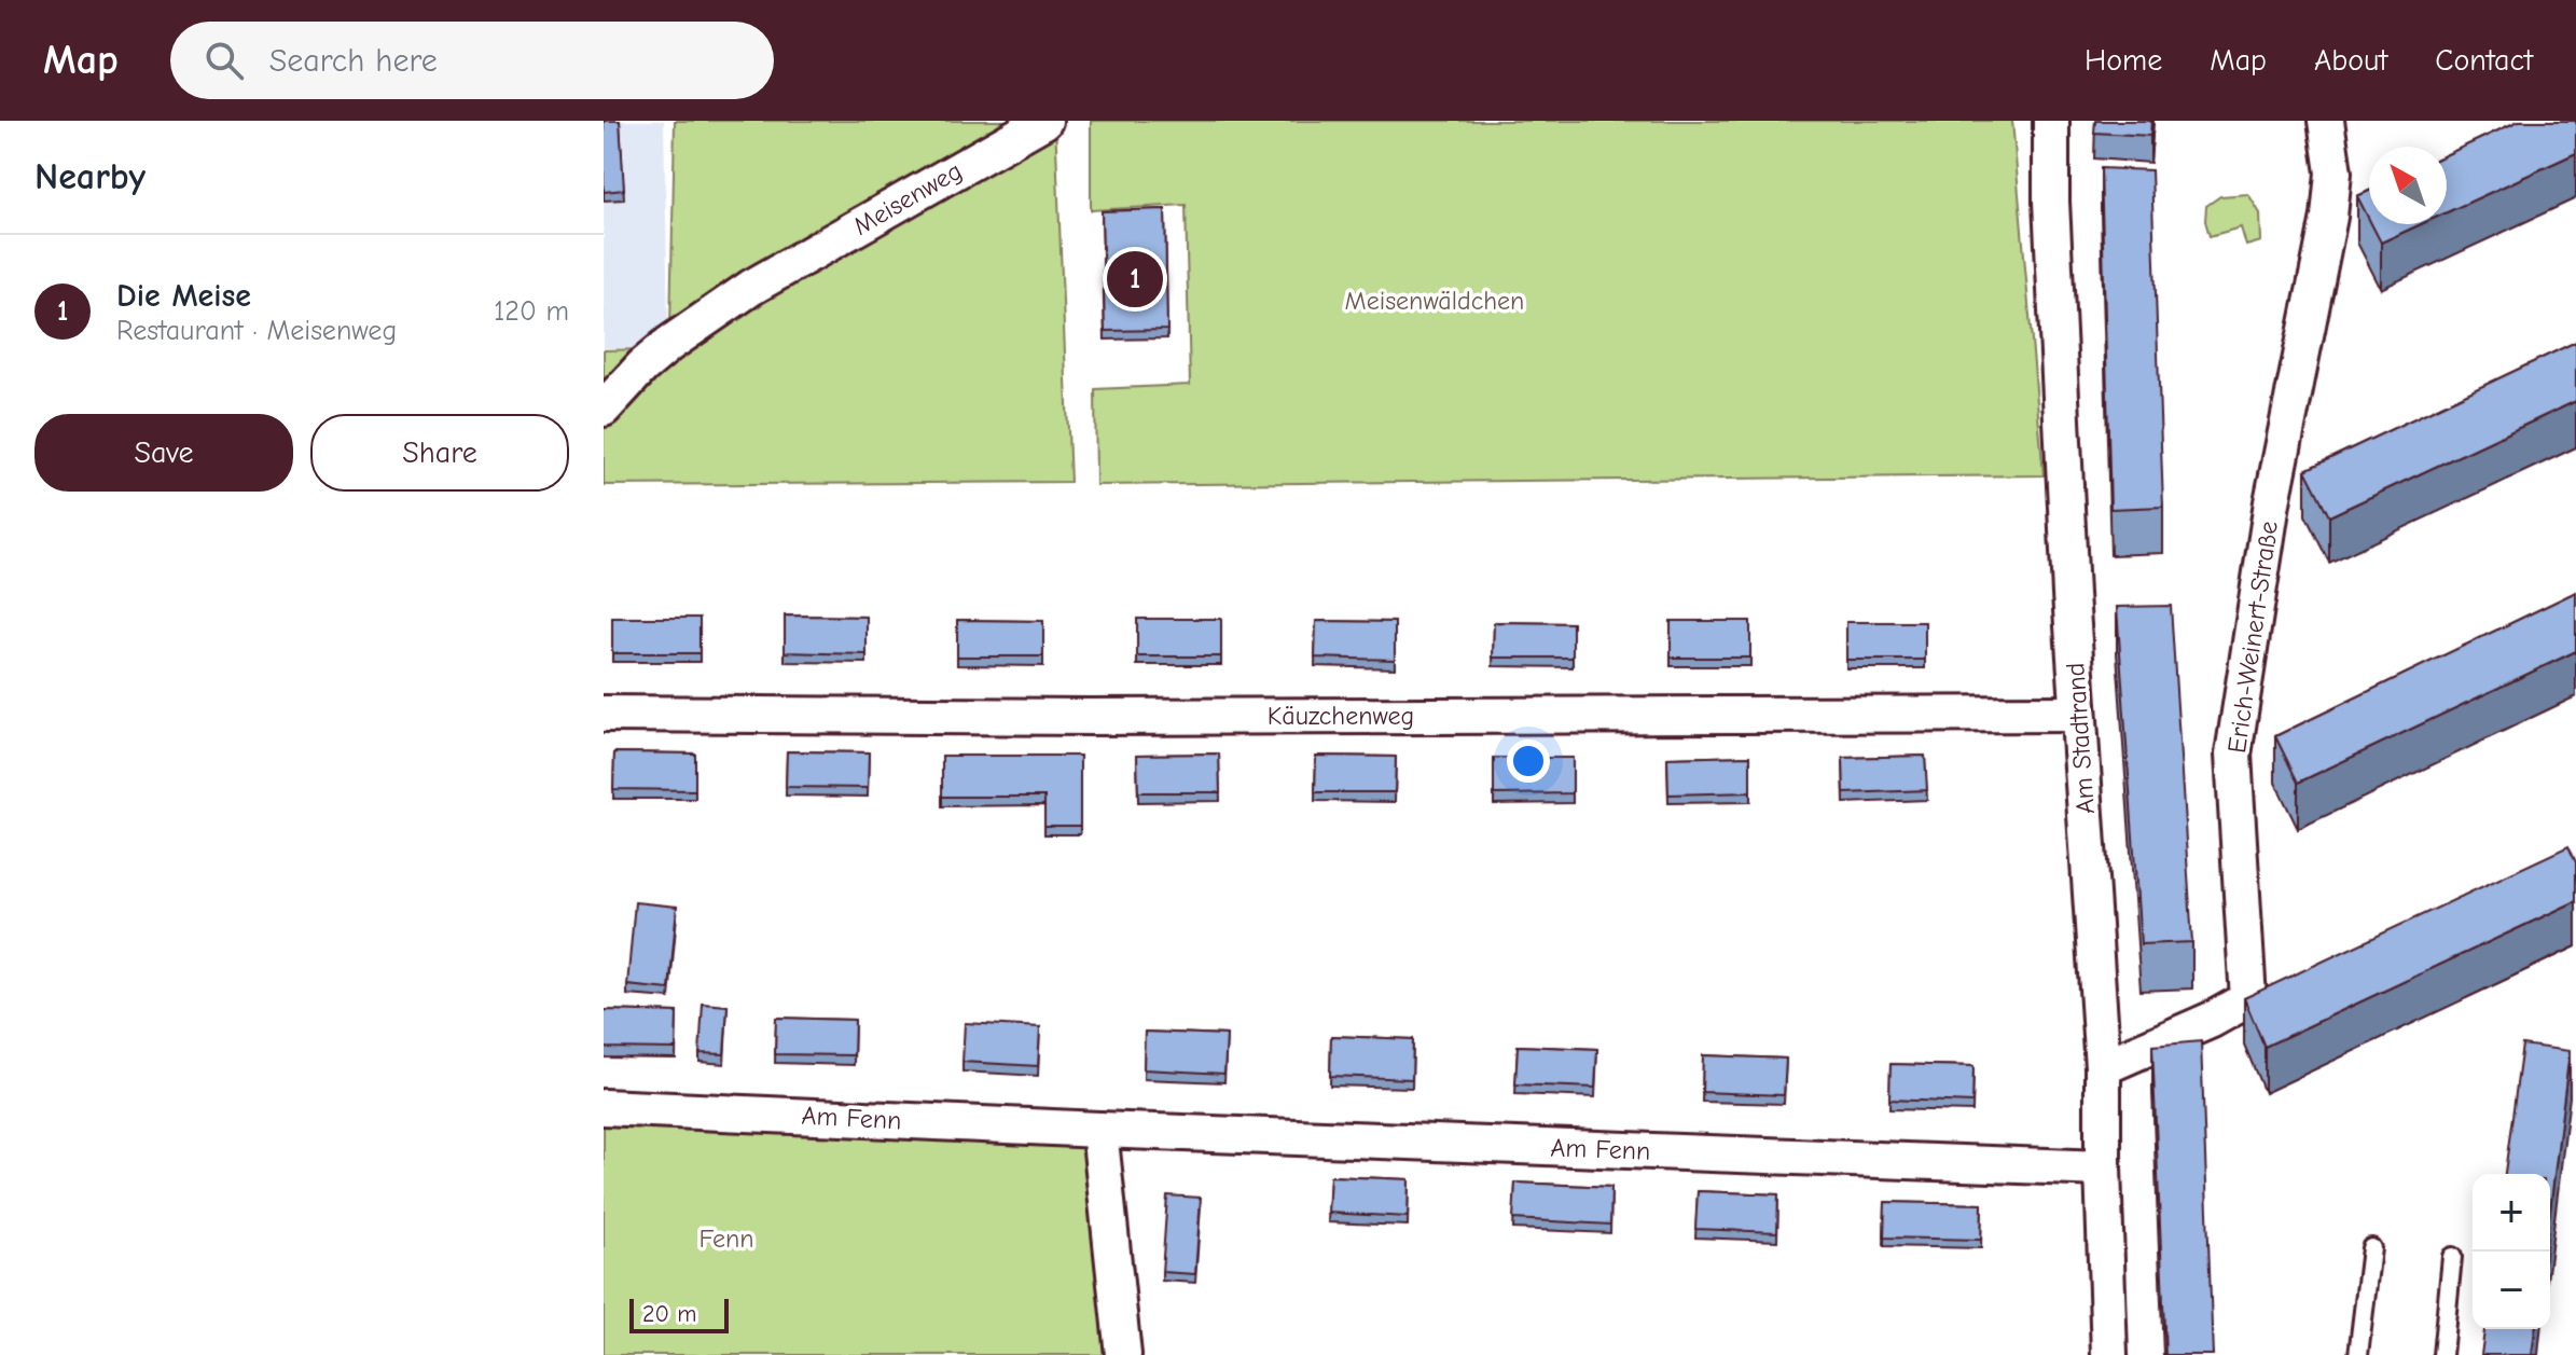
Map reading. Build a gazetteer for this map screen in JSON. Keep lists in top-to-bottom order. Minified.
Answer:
{"streets":{"street":["Meisenweg","Erich-Weinert-Straße","Käuzchenweg","Am Stadtrand","Am Fenn"]},"crossings":[["Erich-Weinert-Straße","Am Stadtrand"],["Käuzchenweg","Am Stadtrand"],["Am Stadtrand","Am Fenn"]],"parks":["Meisenwäldchen","Fenn"],"scale_bar":"20 m","north":"top left","page":{"header":"Map","search":"Search here","nav":["Home","Map","About","Contact"],"heading":"Nearby","list":[{"mark":"1","name":"Die Meise","note":"Restaurant · Meisenweg","value":"120 m"}],"pins":"1","buttons":["Save","Share"],"map_buttons":["+","−"],"scale":"20 m"}}
